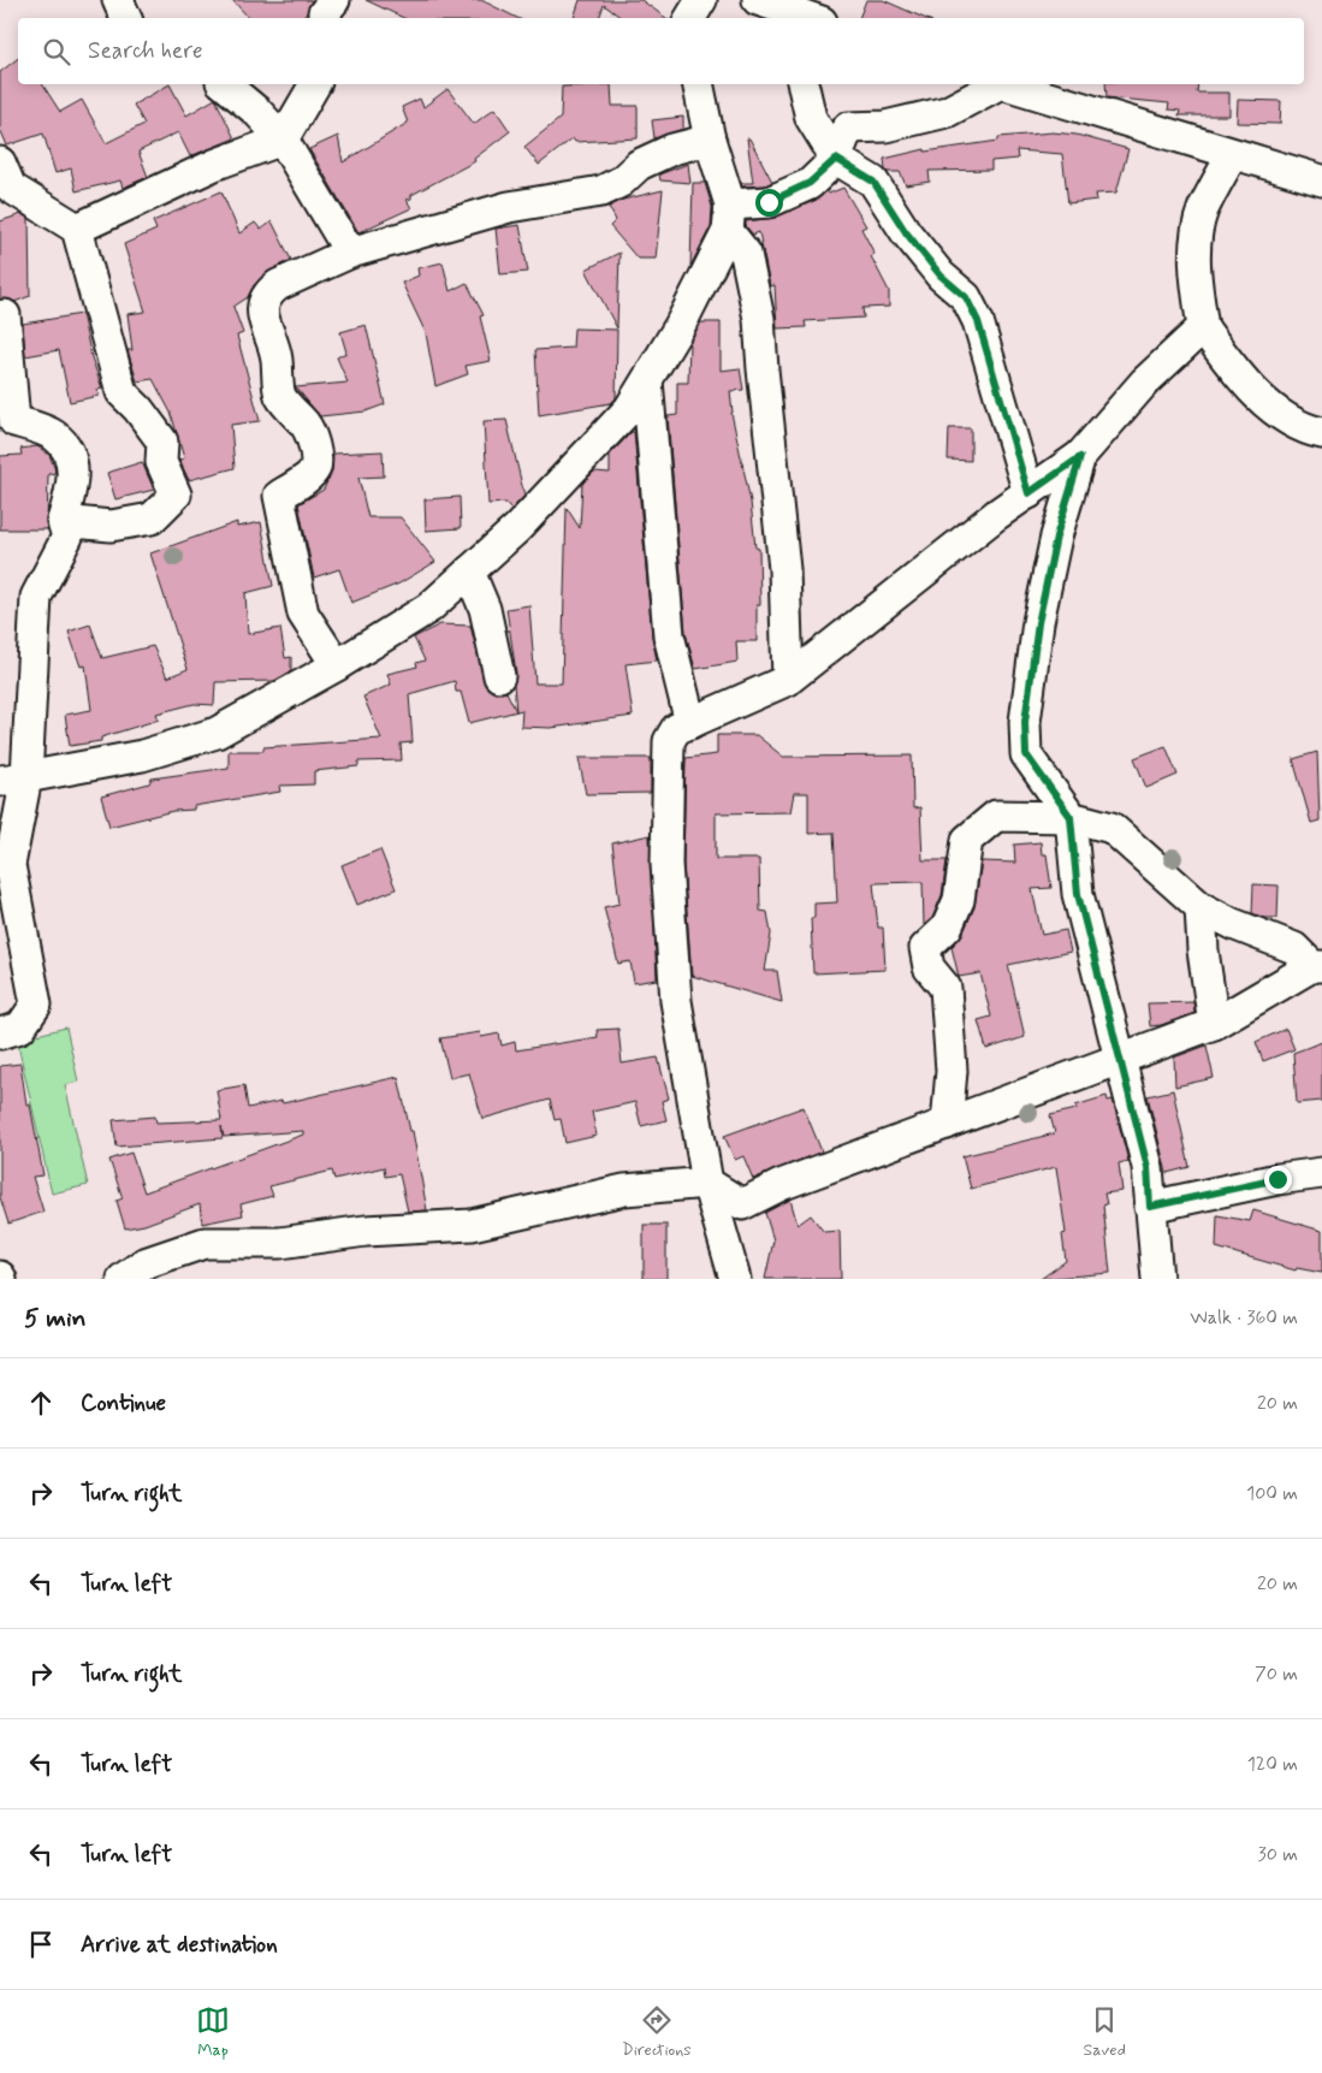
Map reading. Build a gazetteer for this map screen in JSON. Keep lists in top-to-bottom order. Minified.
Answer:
{"page":{"search":"Search here","heading":["5 min","Walk · 360 m"],"list":[["Continue","20 m"],["Turn right","100 m"],["Turn left","20 m"],["Turn right","70 m"],["Turn left","120 m"],["Turn left","30 m"],"Arrive at destination"],"nav":["Map","Directions","Saved"]}}
